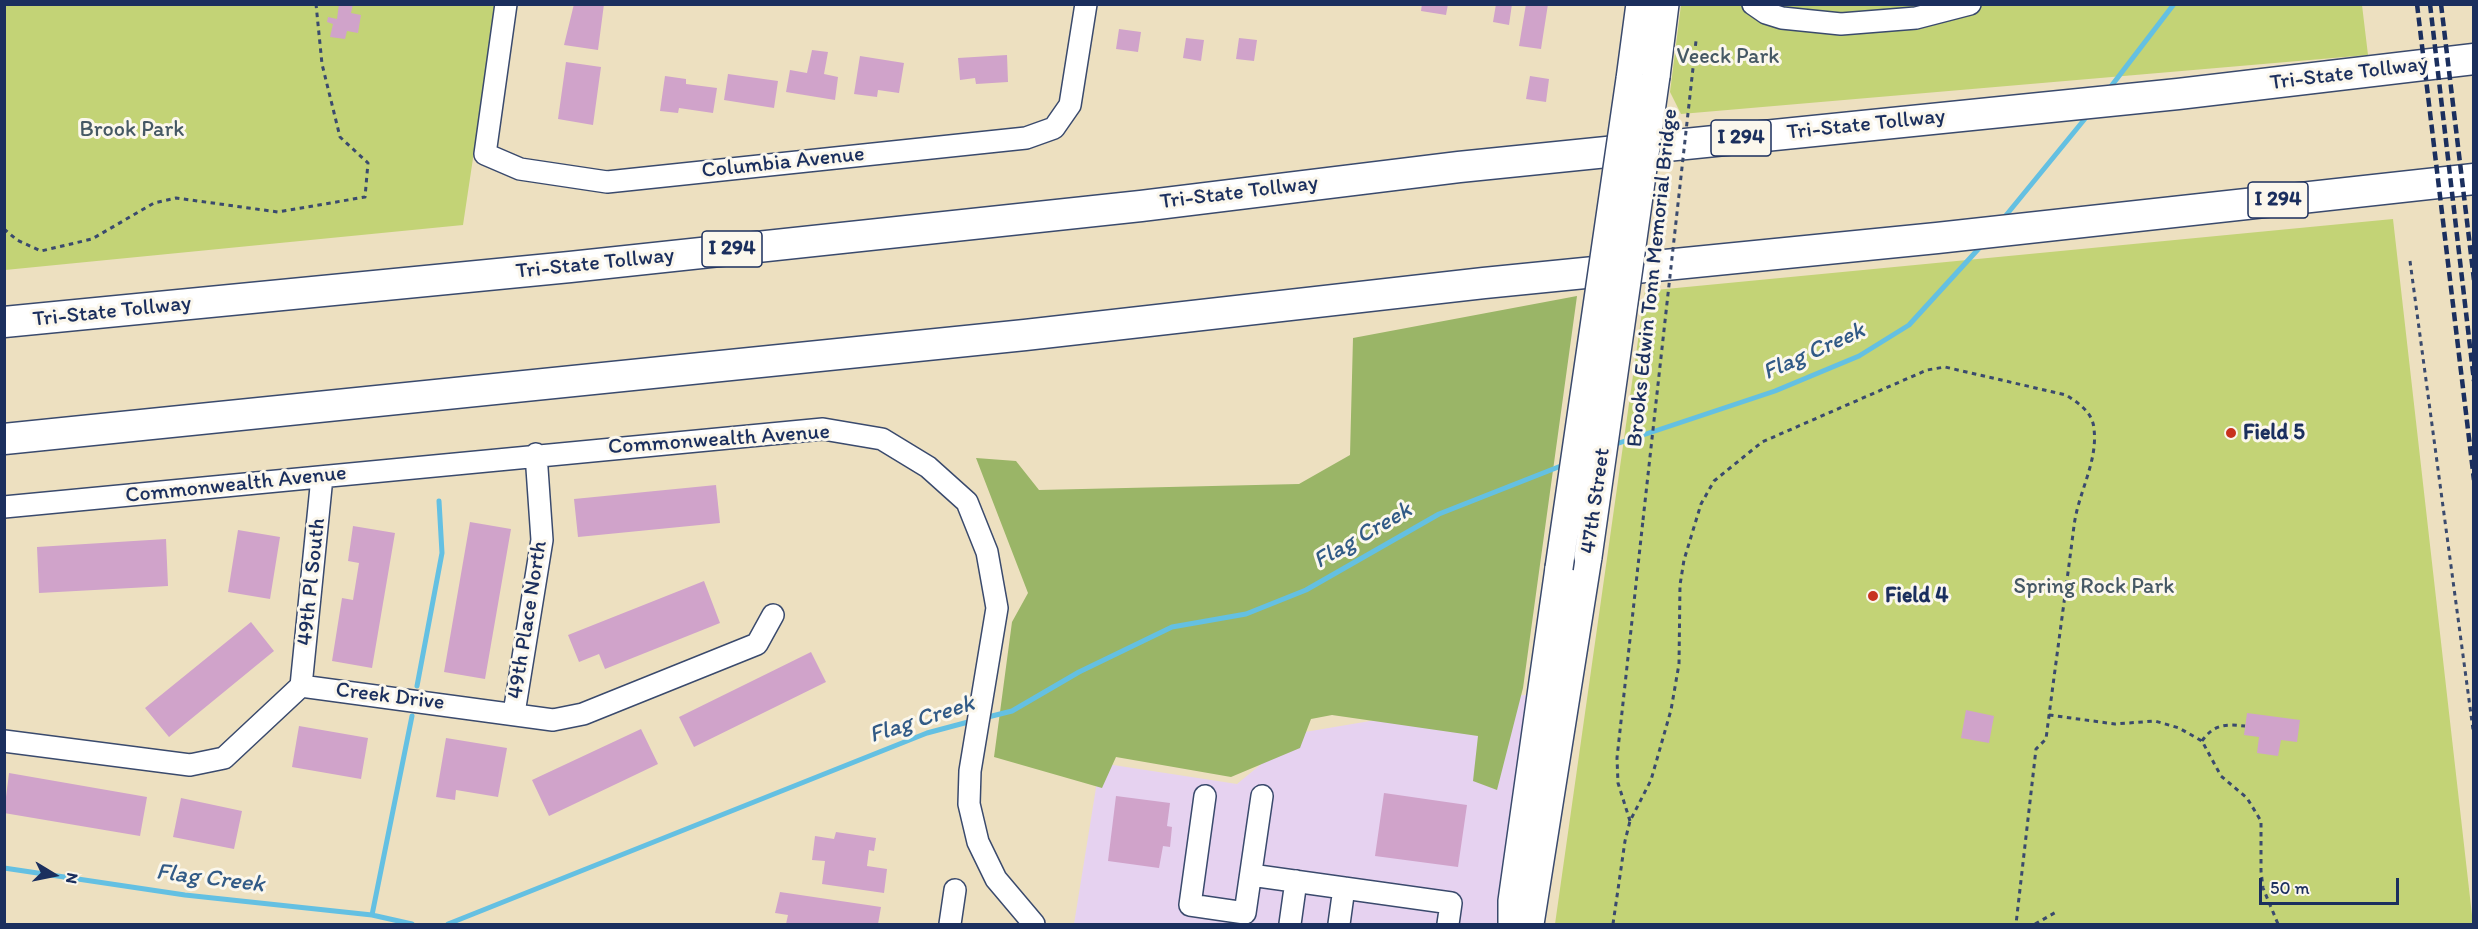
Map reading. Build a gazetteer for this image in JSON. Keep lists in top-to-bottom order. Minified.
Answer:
{"streets":{"highway":["Tri-State Tollway","I 294"],"main road":["47th Street"],"street":["Columbia Avenue","Commonwealth Avenue","49th Pl South","49th Place North","Creek Drive"],"path":["Brooks Edwin Tonn Memorial Bridge"]},"crossings":[["Commonwealth Avenue","49th Pl South"],["Commonwealth Avenue","49th Place North"],["49th Pl South","Creek Drive"],["49th Place North","Creek Drive"]],"water":["Flag Creek"],"parks":["Veeck Park","Brook Park","Spring Rock Park"],"places":["Field 5","Field 4"],"scale_bar":"50 m","north":"right"}
